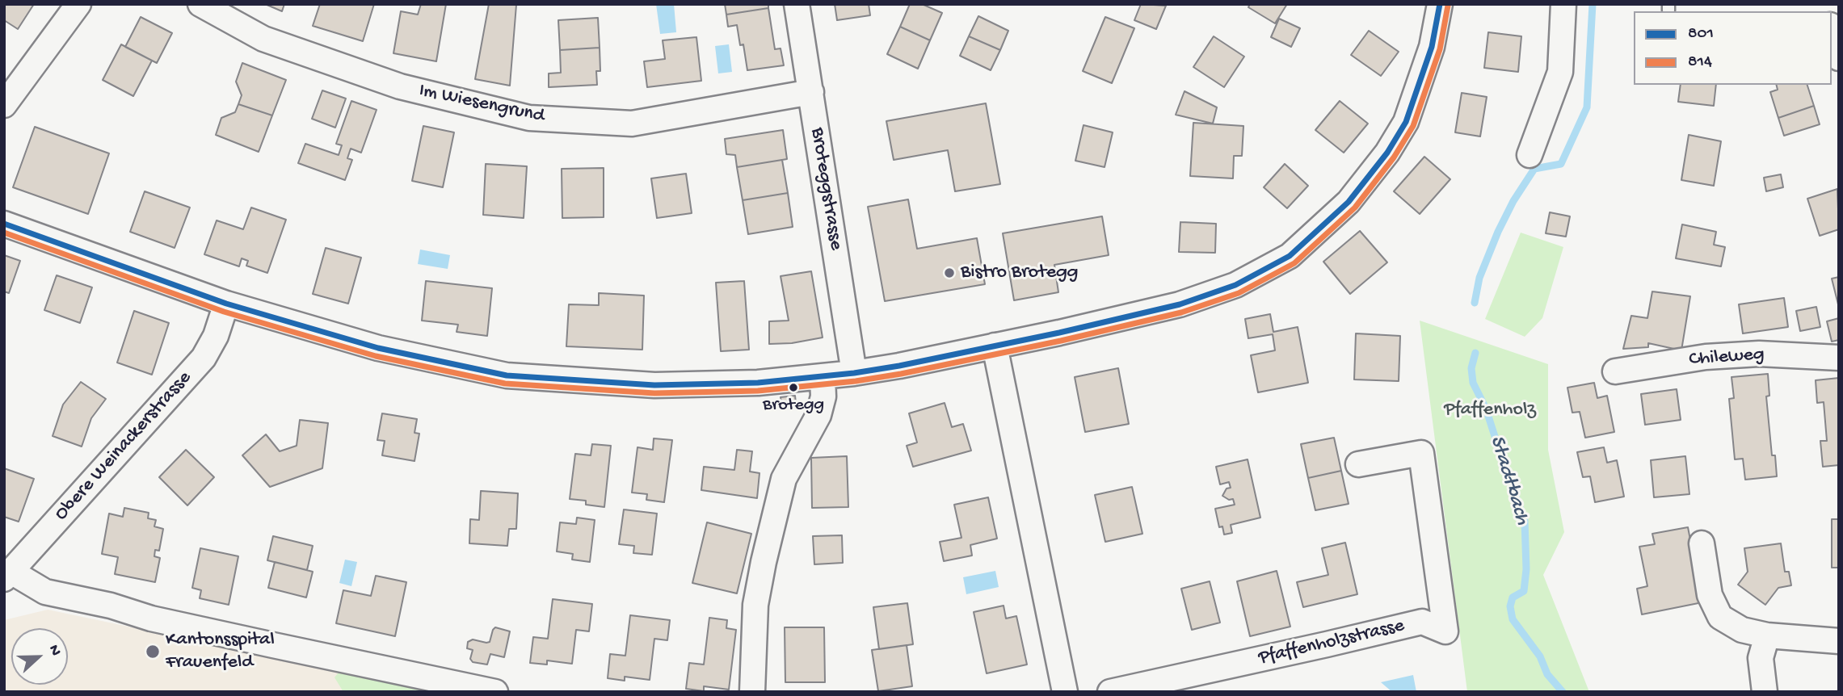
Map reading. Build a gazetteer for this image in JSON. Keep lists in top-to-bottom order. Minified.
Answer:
{"streets":{"street":["Im Wiesengrund","Broteggstrasse","Chileweg","Obere Weinackerstrasse","Pfaffenholzstrasse"]},"crossings":[["Im Wiesengrund","Broteggstrasse"]],"water":["Stadtbach"],"parks":["Pfaffenholz"],"places":["Bistro Brotegg","Brotegg","Kantonsspital Frauenfeld"],"lines":["transit line 801","transit line 814"],"legend":["801","814"],"north":"right"}
